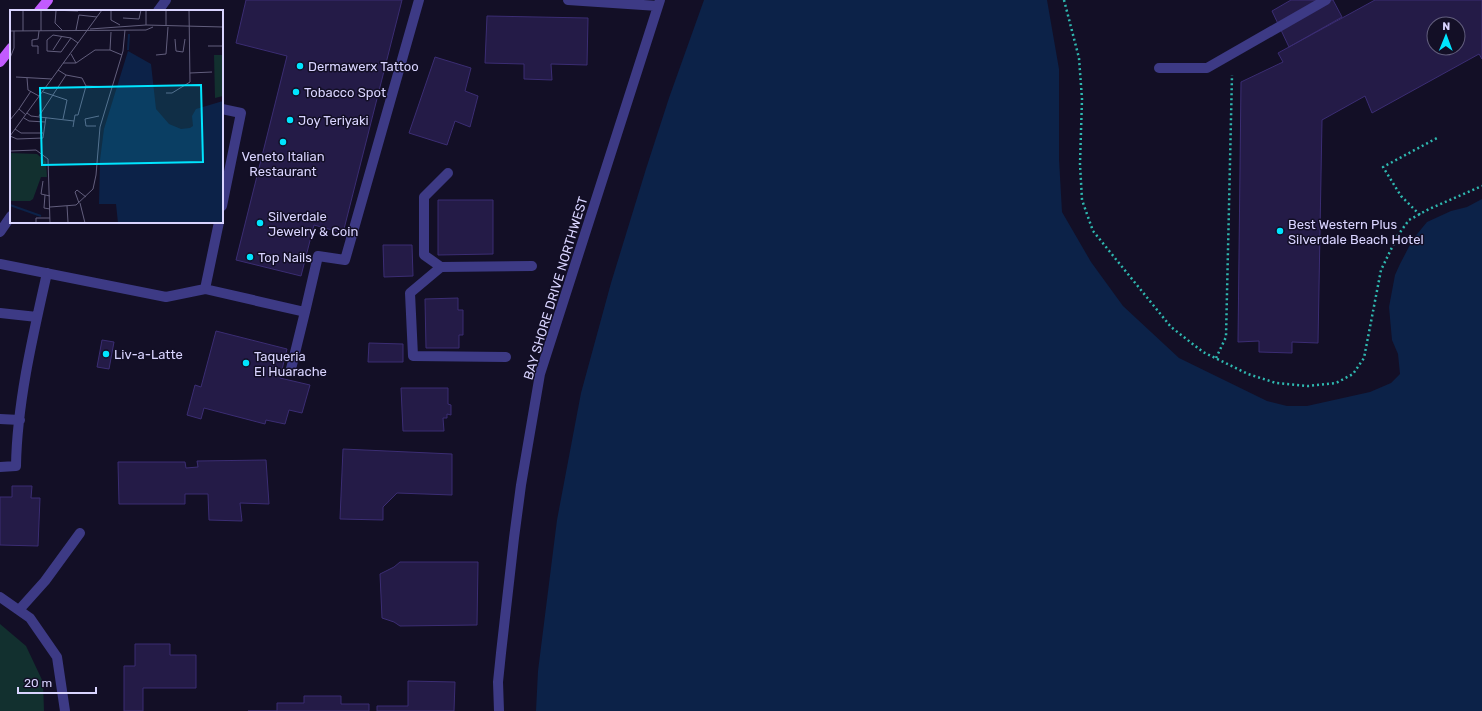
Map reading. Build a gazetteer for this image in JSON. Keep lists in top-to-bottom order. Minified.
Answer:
{"streets":{"street":["BAY SHORE DRIVE NORTHWEST"]},"places":["Dermawerx Tattoo","Tobacco Spot","Joy Teriyaki","Veneto Italian Restaurant","Silverdale Jewelry & Coin","Best Western Plus Silverdale Beach Hotel","Top Nails","Liv-a-Latte","Taqueria El Huarache"],"scale_bar":"20 m","north":"top"}
